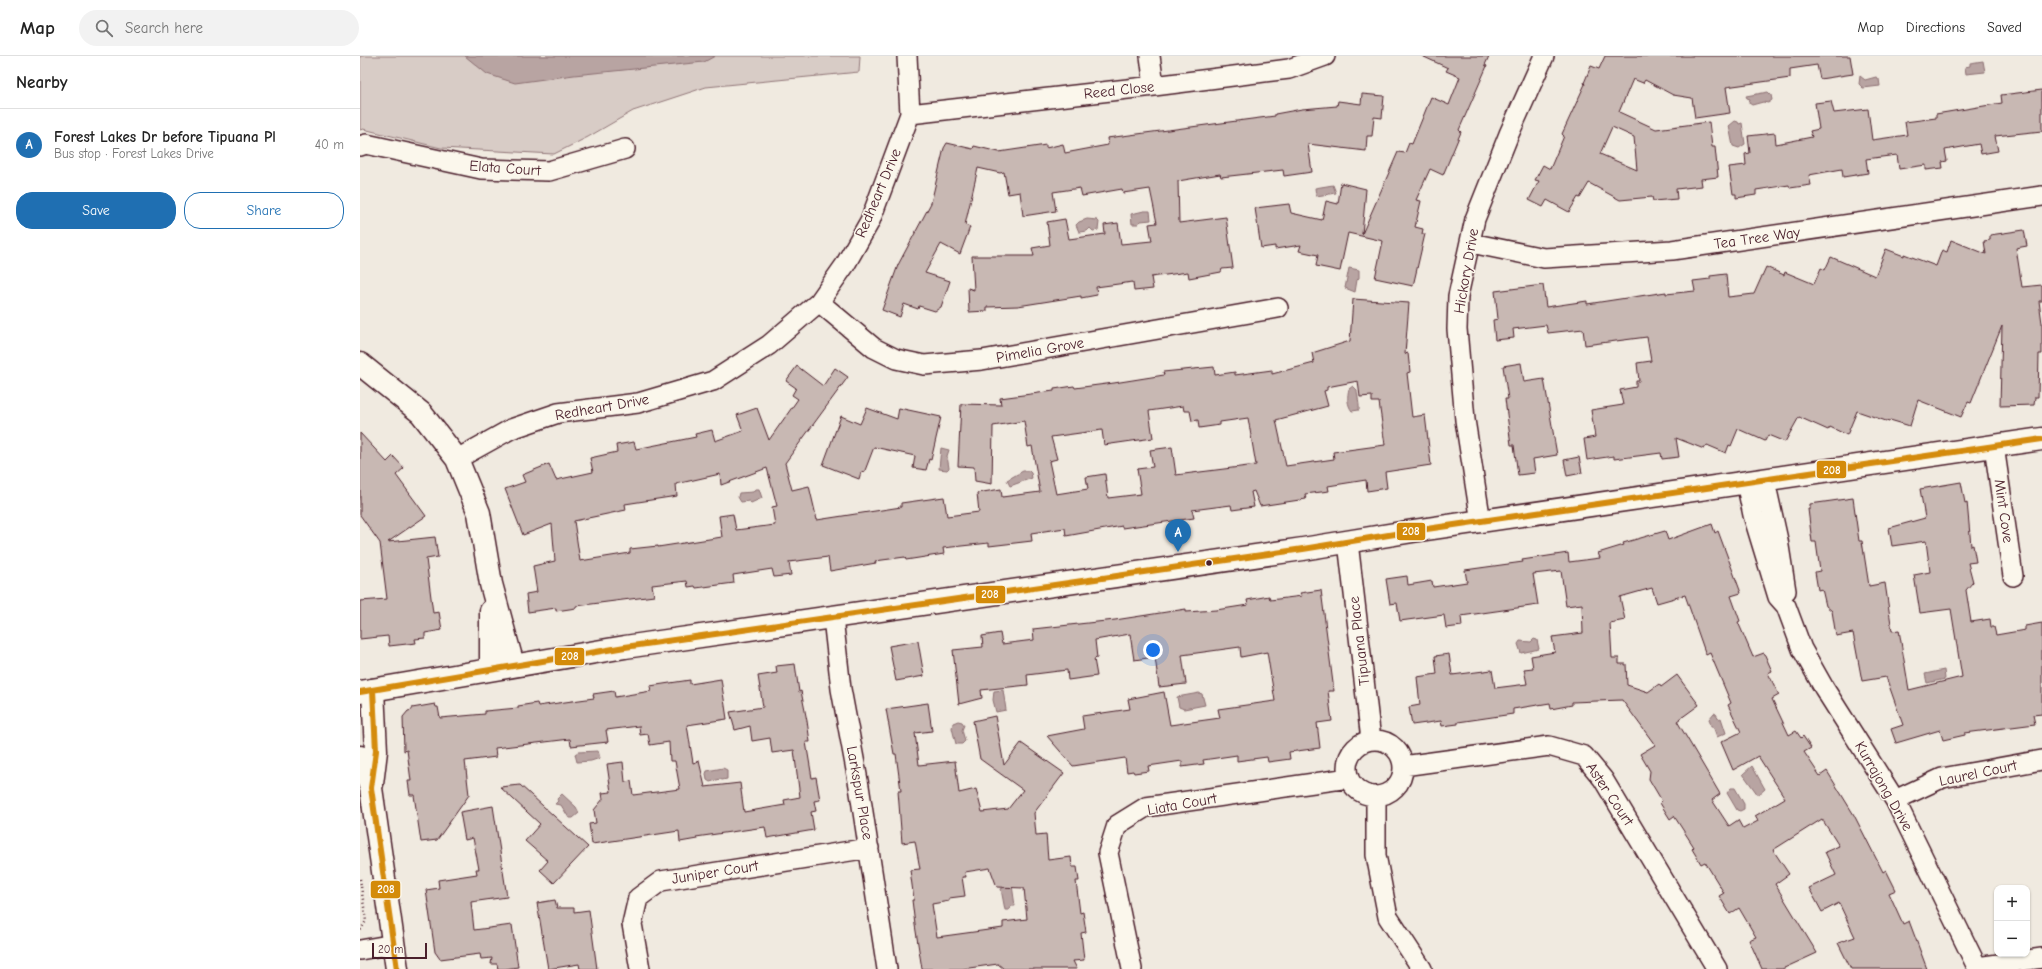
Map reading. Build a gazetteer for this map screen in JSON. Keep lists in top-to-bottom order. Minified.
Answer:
{"streets":{"street":["Reed Close","Elata Court","Redheart Drive","Tea Tree Way","Hickory Drive","Pimelia Grove","Mint Cove","Tipuana Place","Laurel Court","Kurrajong Drive","Larkspur Place","Aster Court","Liata Court","Juniper Court"]},"crossings":[["Reed Close","Redheart Drive"],["Redheart Drive","Pimelia Grove"],["Tea Tree Way","Hickory Drive"],["Tipuana Place","Aster Court"],["Tipuana Place","Liata Court"],["Laurel Court","Kurrajong Drive"],["Larkspur Place","Juniper Court"],["Aster Court","Liata Court"]],"lines":["transit line 208"],"scale_bar":"20 m","page":{"header":"Map","search":"Search here","nav":["Map","Directions","Saved"],"heading":"Nearby","list":[{"mark":"A","name":"Forest Lakes Dr before Tipuana Pl","note":"Bus stop · Forest Lakes Drive","value":"40 m"}],"buttons":["Save","Share"],"pins":"A","map_buttons":["+","−"],"scale":"20 m"}}
